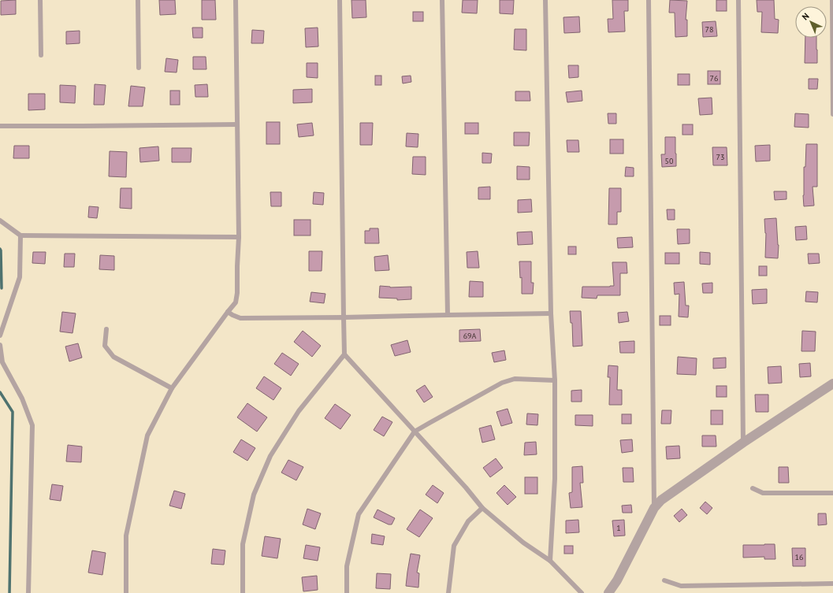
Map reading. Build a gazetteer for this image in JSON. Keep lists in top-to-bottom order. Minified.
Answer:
{"house_numbers":["78","76","73","50","69А","1","16"],"north":"top left"}
